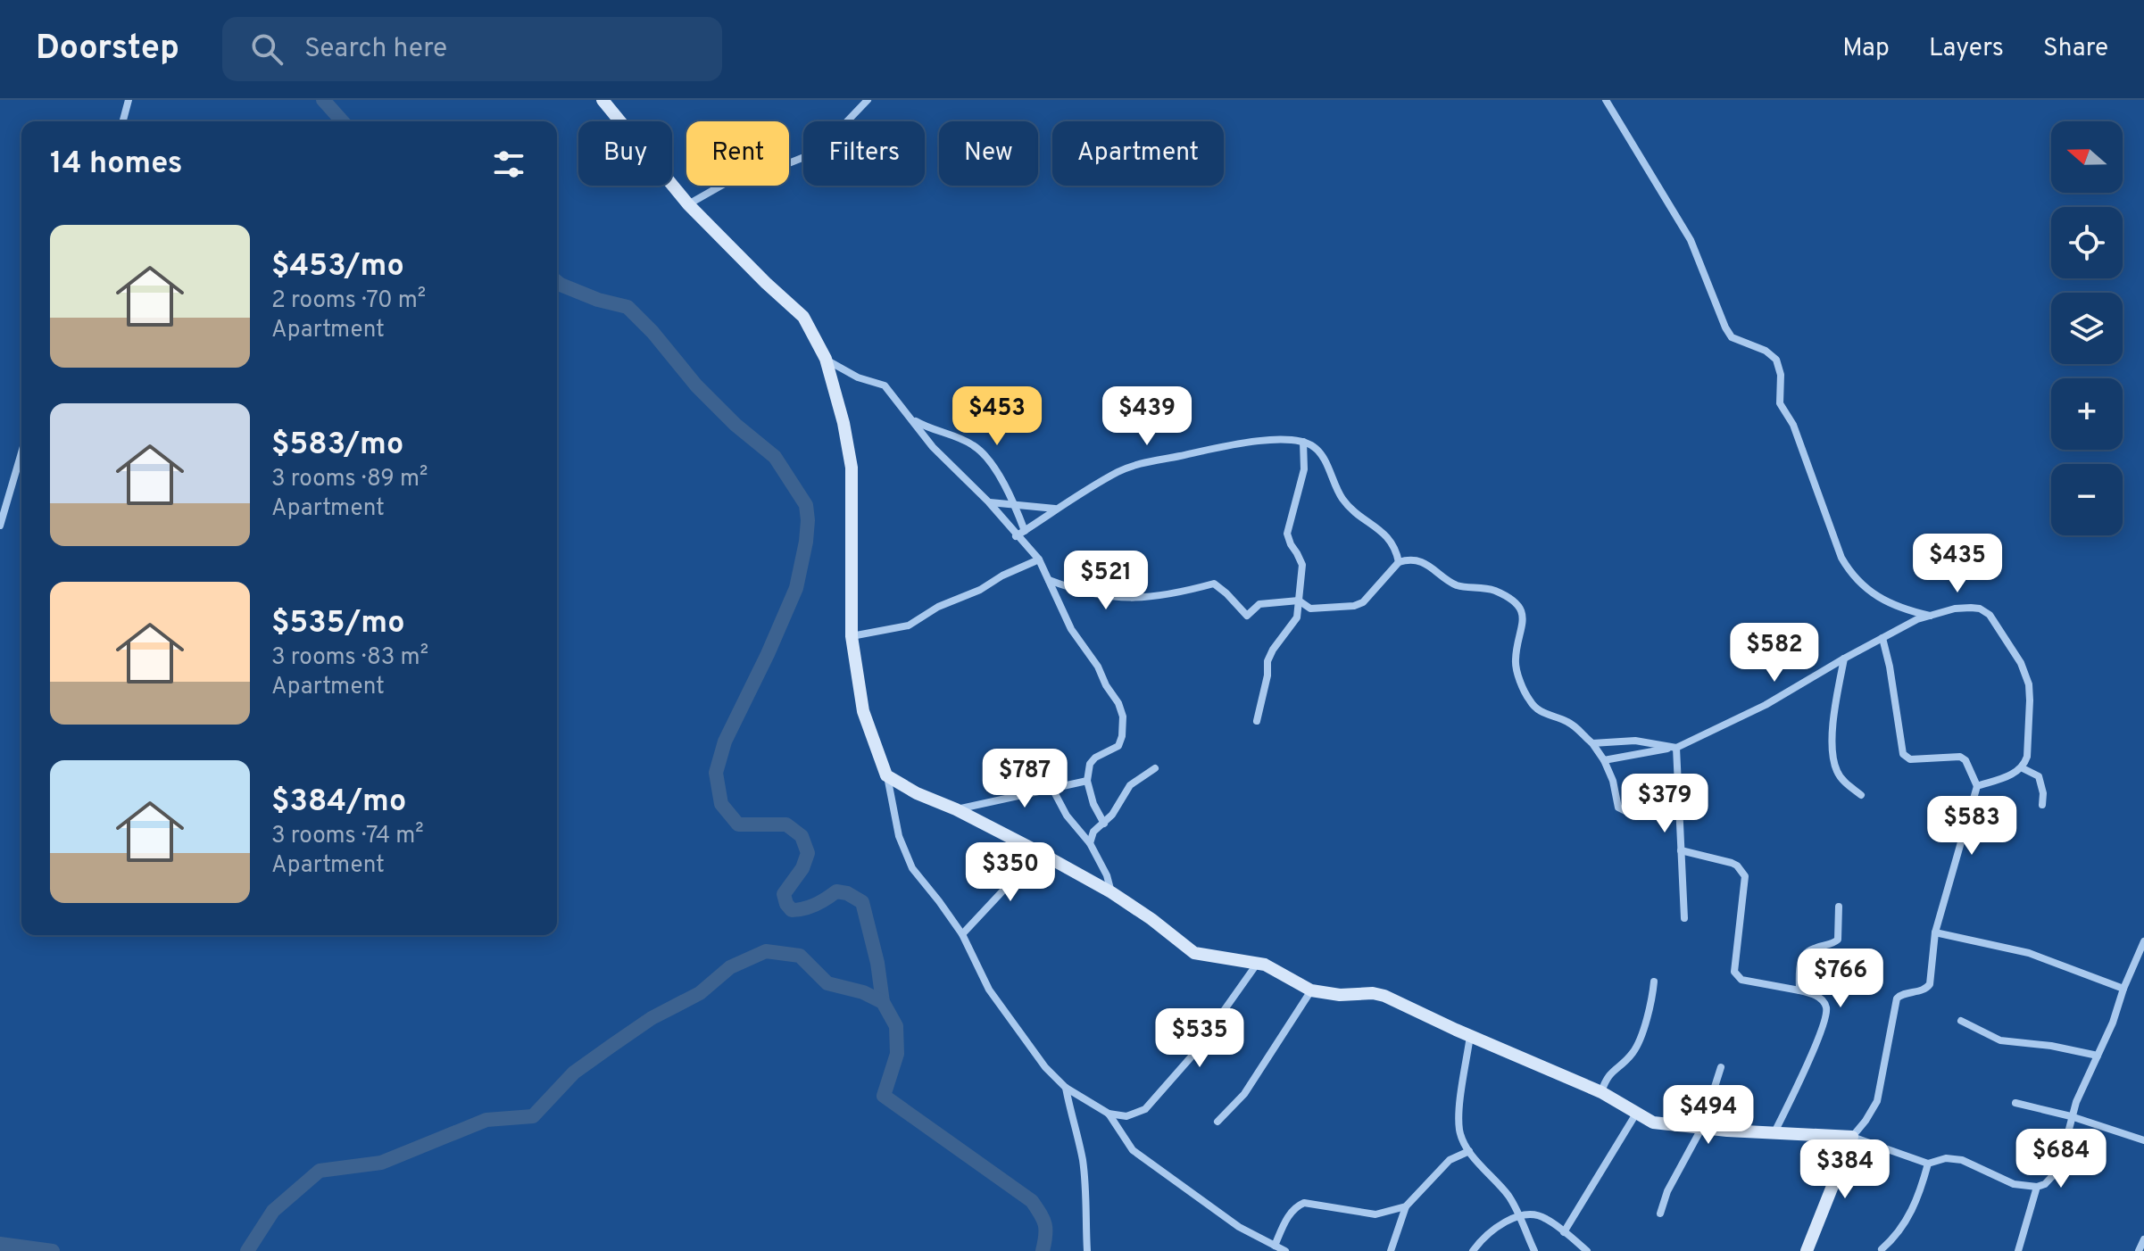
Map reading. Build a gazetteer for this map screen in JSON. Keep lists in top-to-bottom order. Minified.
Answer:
{"north":"left","page":{"header":"Doorstep","search":"Search here","nav":["Map","Layers","Share"],"map_buttons":["+","−"],"chip":["Buy","Rent","Filters","New","Apartment"],"heading":"14 homes","list":[{"name":"$453/mo","note":"2 rooms · 70 m² · Apartment"},{"name":"$583/mo","note":"3 rooms · 89 m² · Apartment"},{"name":"$535/mo","note":"3 rooms · 83 m² · Apartment"},{"name":"$384/mo","note":"3 rooms · 74 m² · Apartment"}],"price":["$453","$439","$435","$521","$582","$787","$379","$583","$350","$766","$535","$494","$684","$384"]}}
